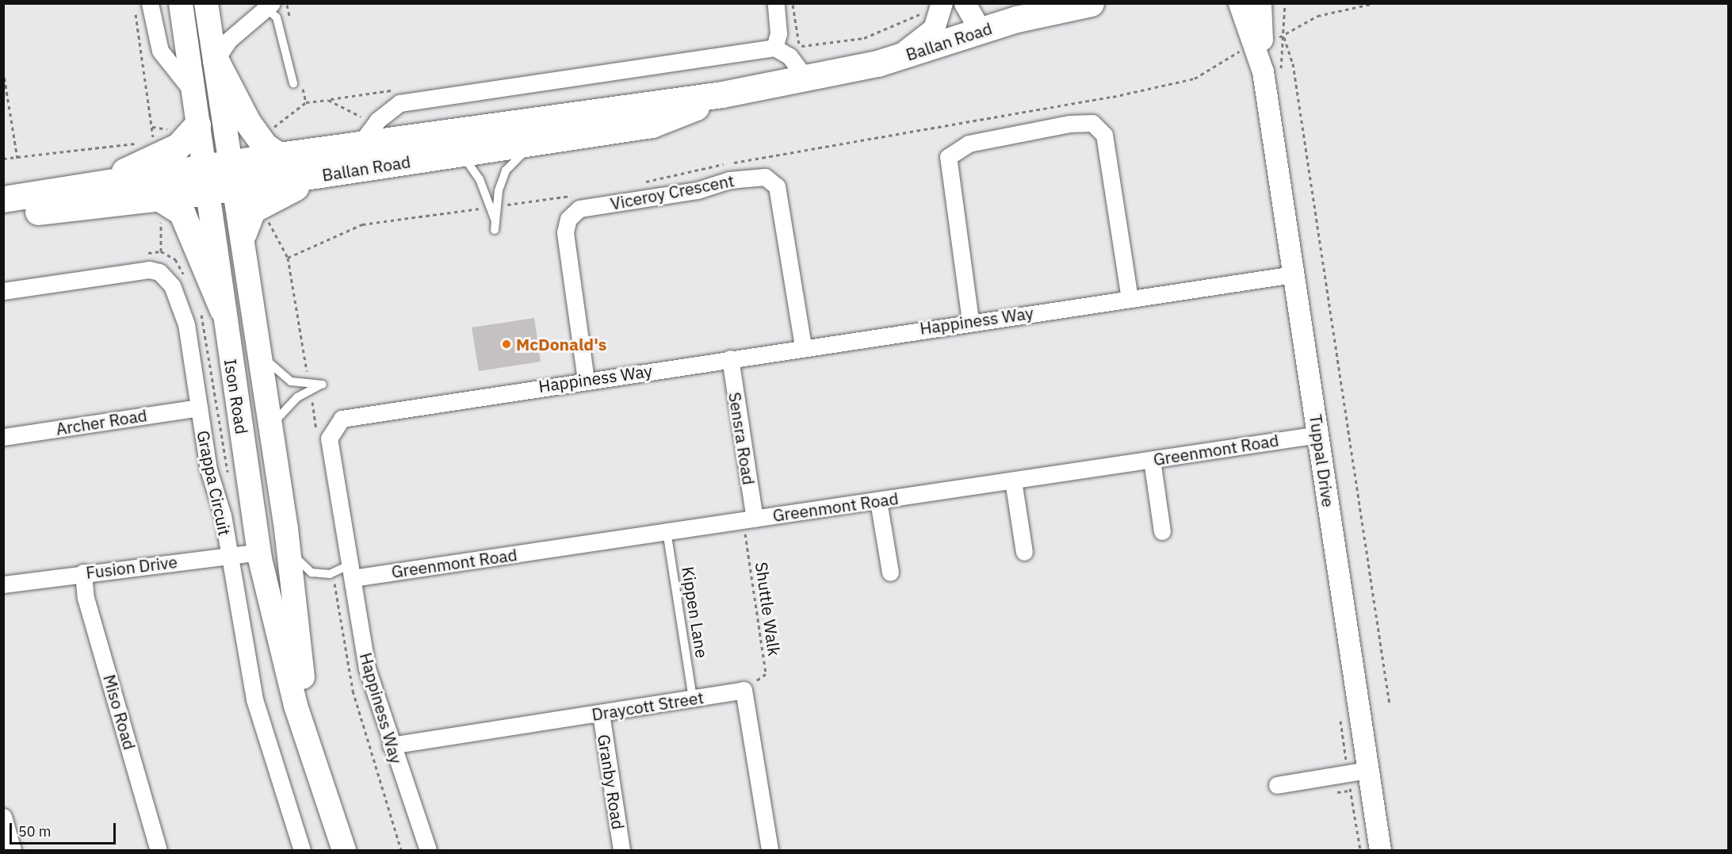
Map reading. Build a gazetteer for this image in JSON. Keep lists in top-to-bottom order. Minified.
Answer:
{"streets":{"main road":["Ballan Road","Ison Road"],"street":["Viceroy Crescent","Happiness Way","Archer Road","Sensra Road","Greenmont Road","Tuppal Drive","Grappa Circuit","Fusion Drive","Draycott Street","Miso Road","Granby Road"],"lane":["Kippen Lane"],"path":["Shuttle Walk"]},"crossings":[["Ballan Road","Ison Road"],["Viceroy Crescent","Happiness Way"],["Happiness Way","Sensra Road"],["Happiness Way","Greenmont Road"],["Happiness Way","Tuppal Drive"],["Happiness Way","Draycott Street"],["Ison Road","Fusion Drive"],["Archer Road","Grappa Circuit"],["Sensra Road","Greenmont Road"],["Sensra Road","Shuttle Walk"],["Greenmont Road","Tuppal Drive"],["Greenmont Road","Shuttle Walk"],["Greenmont Road","Kippen Lane"],["Grappa Circuit","Fusion Drive"],["Fusion Drive","Miso Road"],["Shuttle Walk","Draycott Street"],["Kippen Lane","Draycott Street"],["Draycott Street","Granby Road"]],"places":["McDonald's"],"scale_bar":"50 m"}
